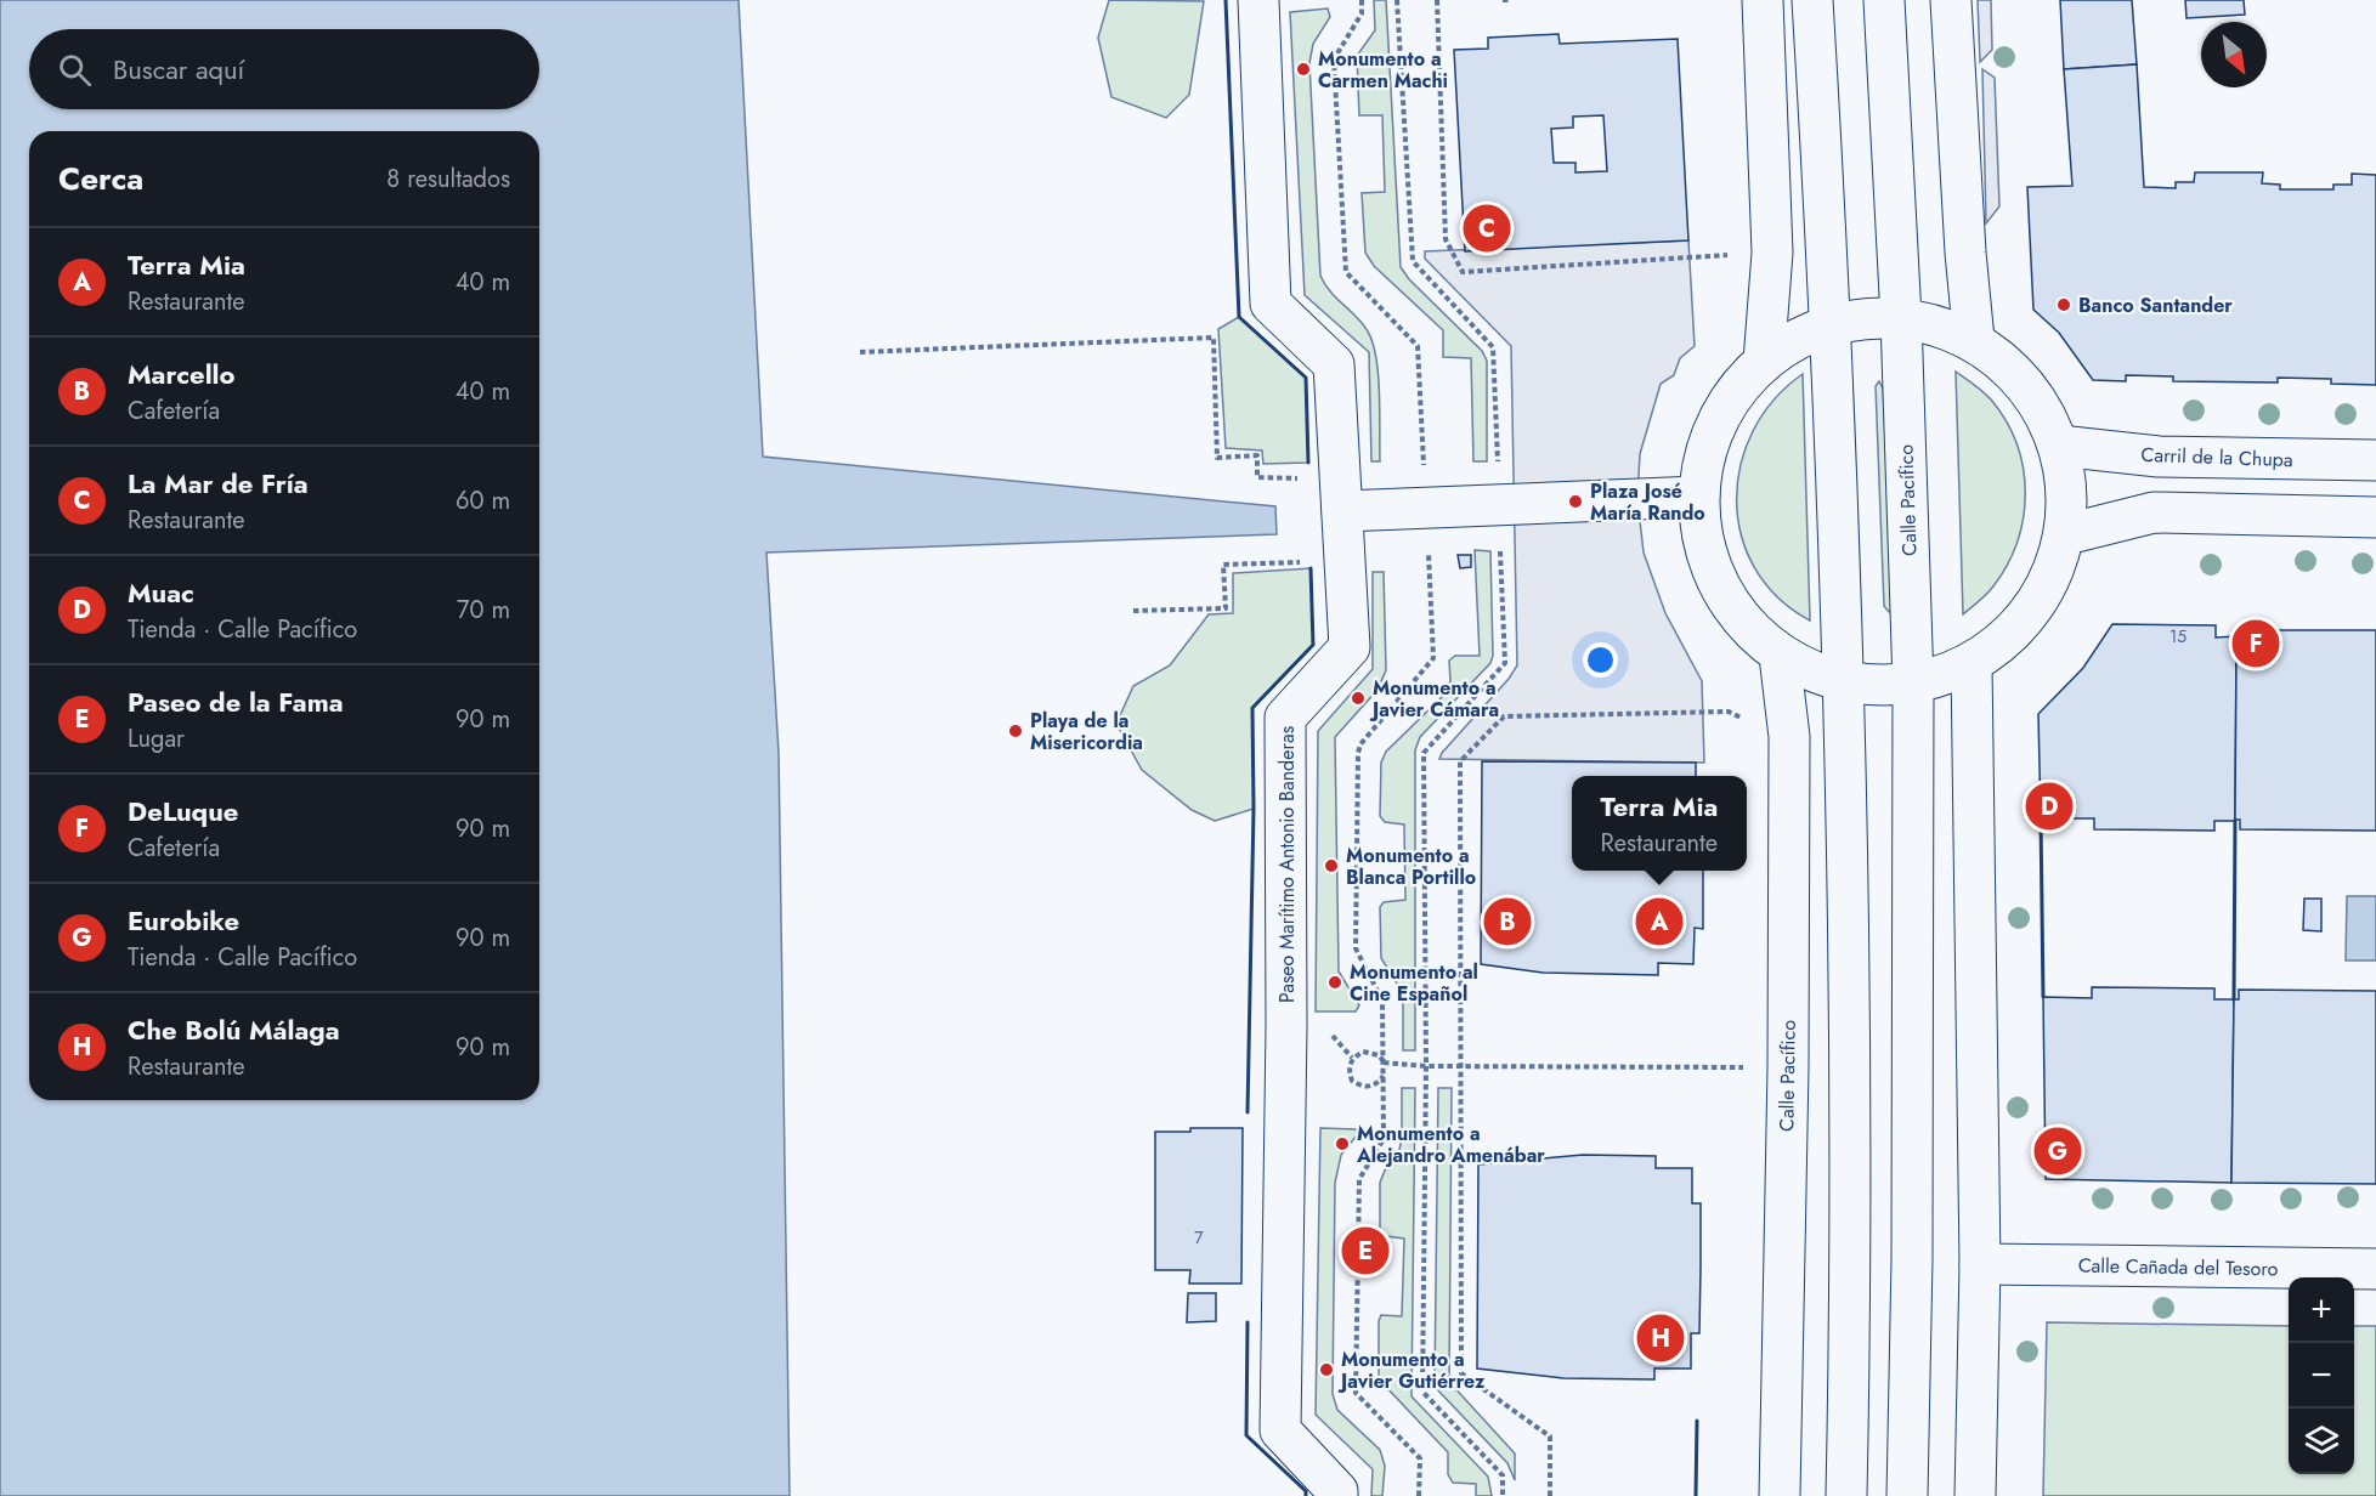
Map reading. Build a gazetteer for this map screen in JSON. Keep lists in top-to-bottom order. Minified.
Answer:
{"streets":{"main road":["Carril de la Chupa","Calle Pacífico","Paseo Marítimo Antonio Banderas","Calle Cañada del Tesoro"]},"places":["Monumento a Carmen Machi","Banco Santander","Plaza José María Rando","Monumento a Javier Cámara","Playa de la Misericordia","Monumento a Blanca Portillo","Monumento al Cine Español","Monumento a Alejandro Amenábar","Monumento a Javier Gutiérrez"],"house_numbers":["15","7"],"north":"bottom right","page":{"search":"Buscar aquí","heading":["Cerca","8 resultados"],"pins":["C","F","D","A","B","G","E","H"],"list":[{"mark":"A","name":"Terra Mia","note":"Restaurante","value":"40 m"},{"mark":"B","name":"Marcello","note":"Cafetería","value":"40 m"},{"mark":"C","name":"La Mar de Fría","note":"Restaurante","value":"60 m"},{"mark":"D","name":"Muac","note":"Tienda · Calle Pacífico","value":"70 m"},{"mark":"E","name":"Paseo de la Fama","note":"Lugar","value":"90 m"},{"mark":"F","name":"DeLuque","note":"Cafetería","value":"90 m"},{"mark":"G","name":"Eurobike","note":"Tienda · Calle Pacífico","value":"90 m"},{"mark":"H","name":"Che Bolú Málaga","note":"Restaurante","value":"90 m"}],"popup":["Terra Mia","Restaurante"],"map_buttons":["+","−"]}}
